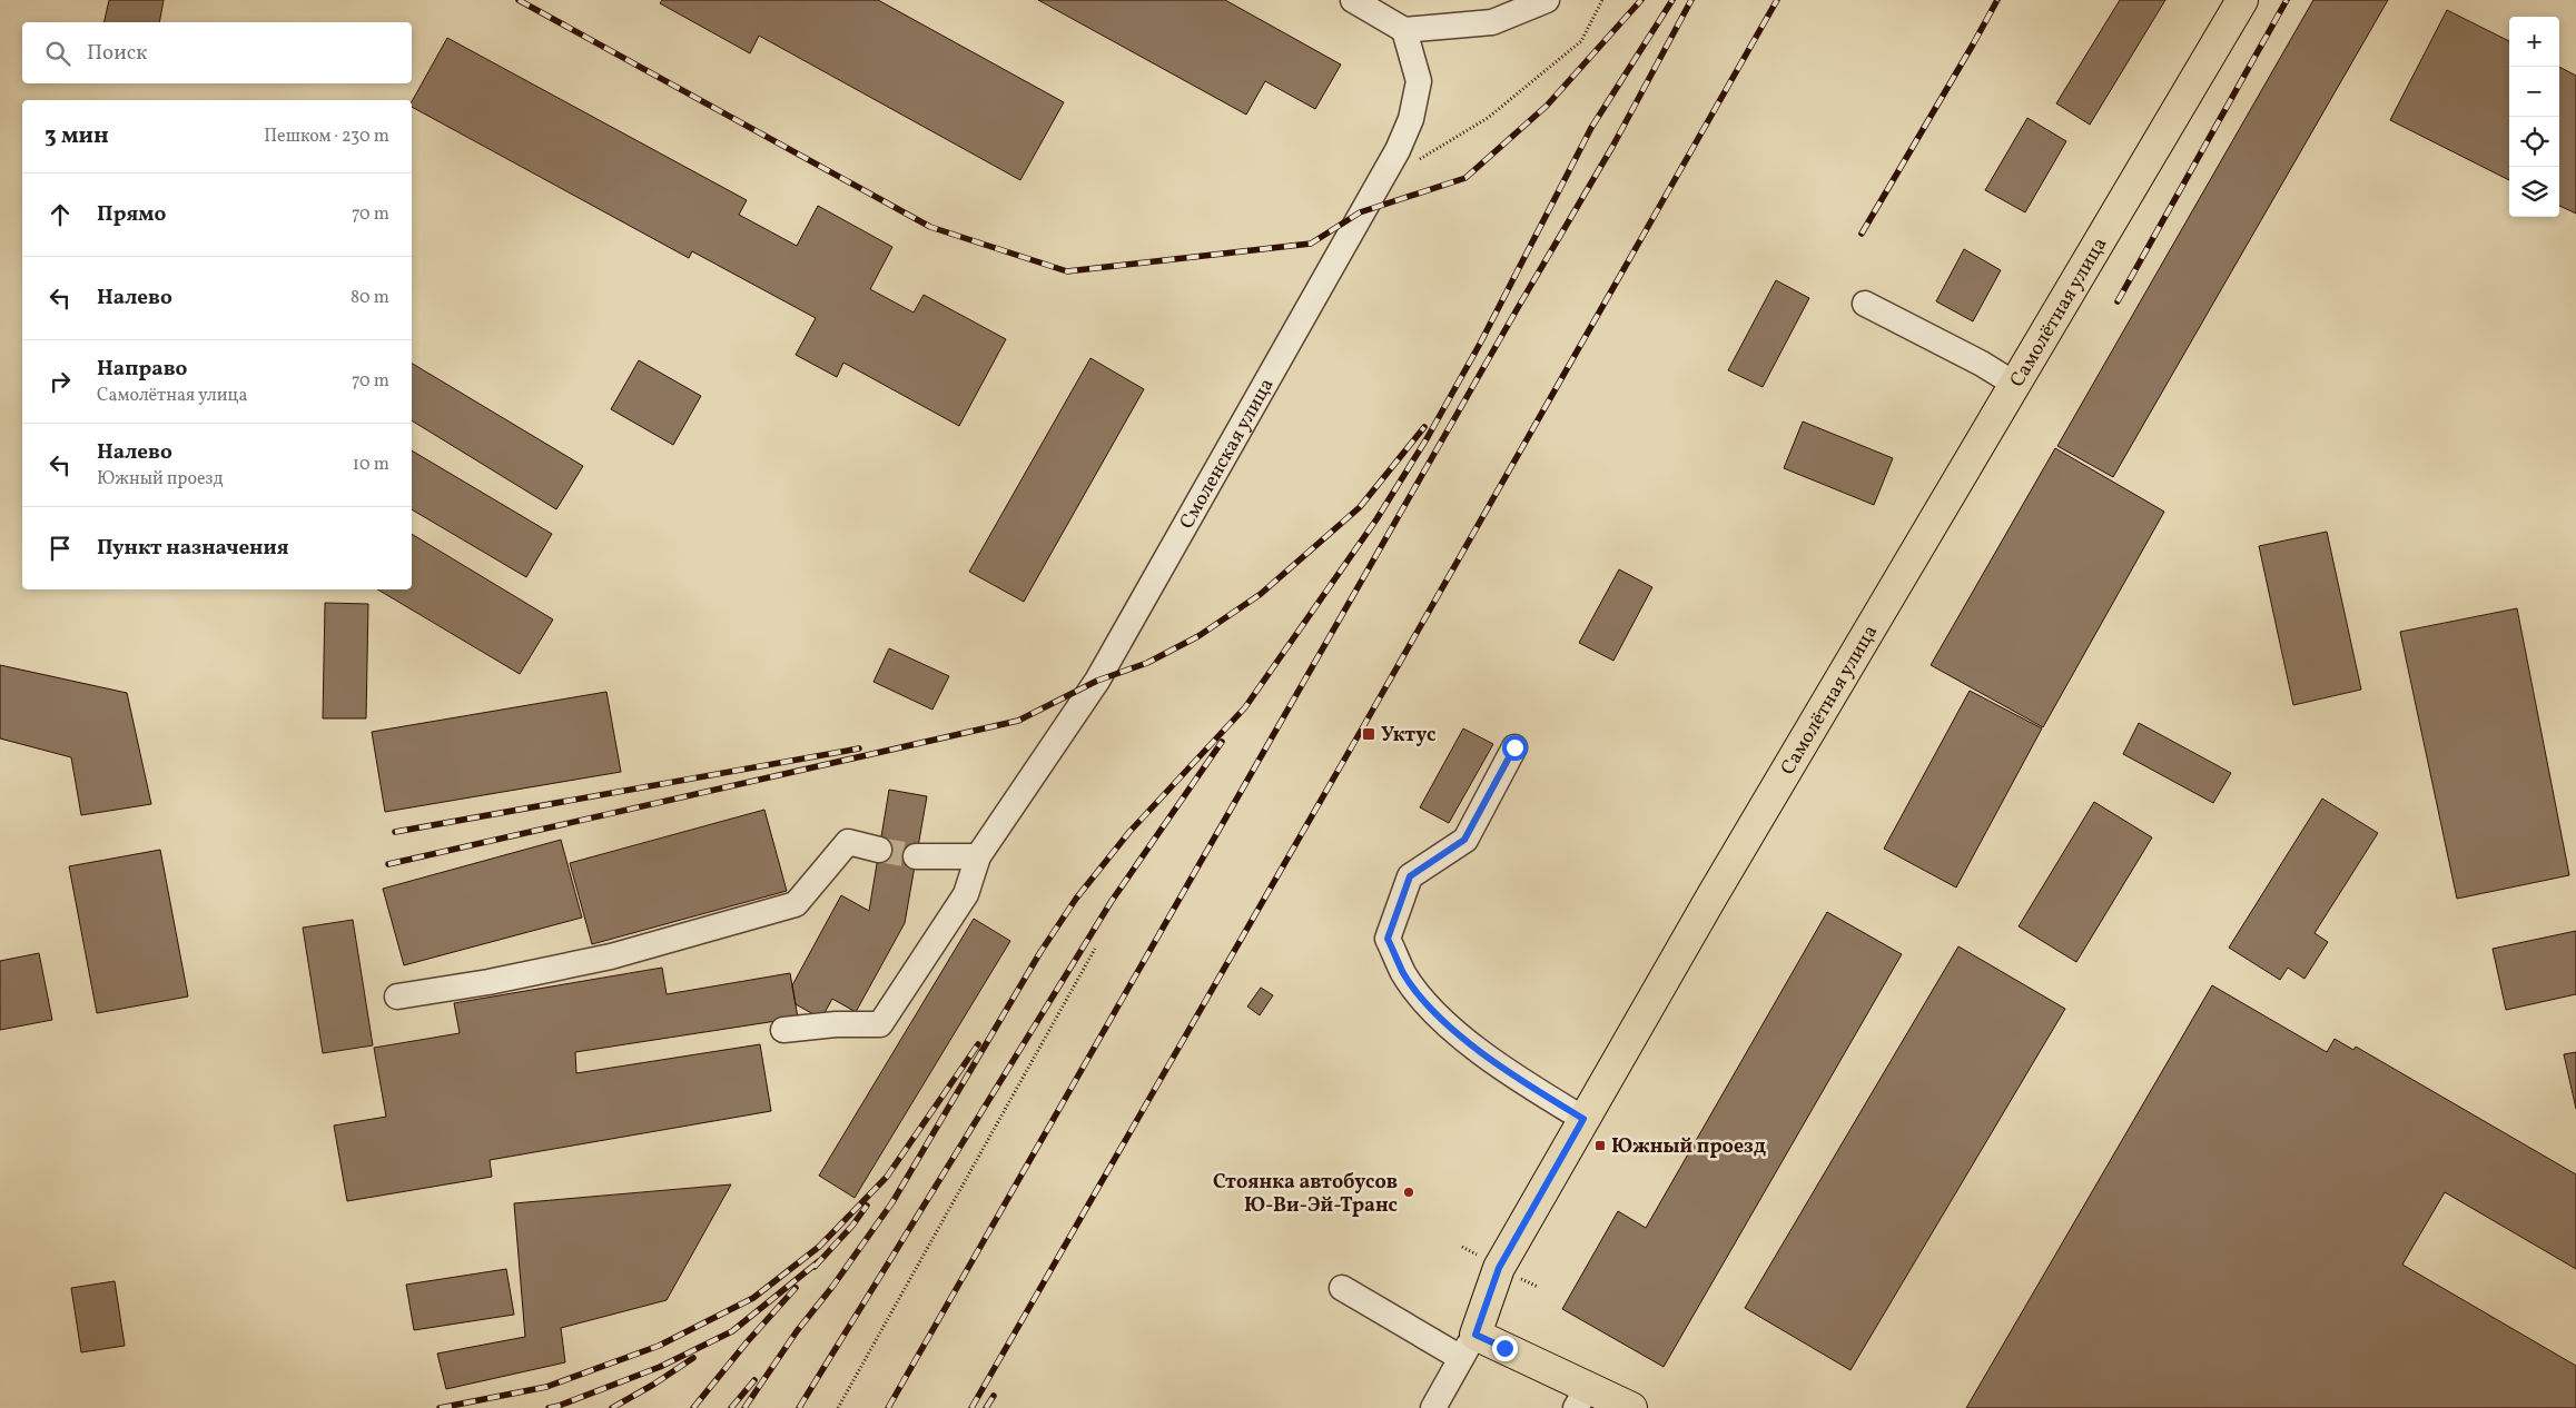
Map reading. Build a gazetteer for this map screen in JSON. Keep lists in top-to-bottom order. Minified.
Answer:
{"streets":{"main road":["Самолётная улица"],"street":["Смоленская улица"]},"places":{"transit":["Уктус","Южный проезд"],"other":["Стоянка автобусов Ю-Ви-Эй-Транс"]},"page":{"map_buttons":["+","−"],"search":"Поиск","heading":["3 мин","Пешком · 230 m"],"list":[["Прямо","70 m"],["Налево","80 m"],["Направо","Самолётная улица","70 m"],["Налево","Южный проезд","10 m"],"Пункт назначения"]}}
